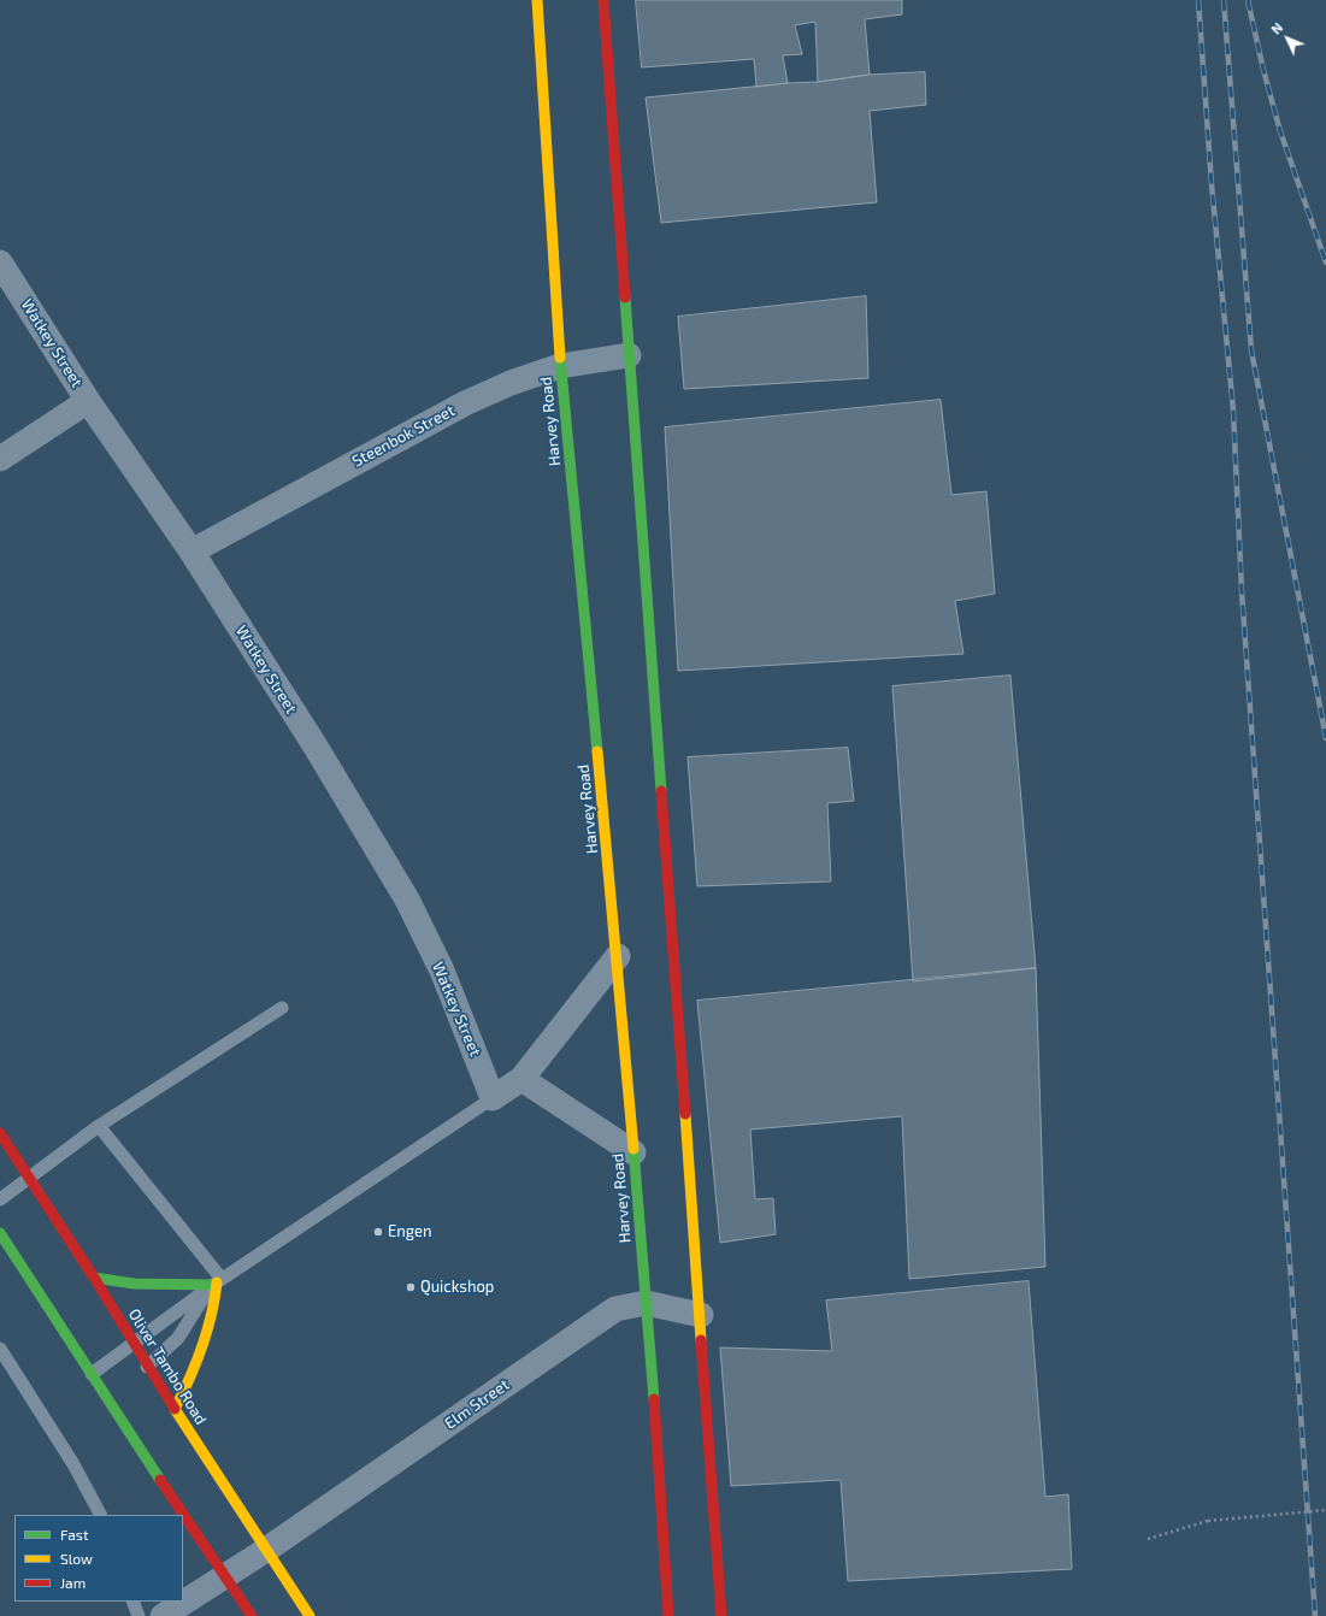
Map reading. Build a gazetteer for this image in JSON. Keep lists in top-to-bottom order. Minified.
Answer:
{"streets":{"main road":["Harvey Road","Oliver Tambo Road"],"street":["Watkey Street","Steenbok Street","Elm Street"]},"crossings":[["Watkey Street","Steenbok Street"],["Harvey Road","Steenbok Street"],["Harvey Road","Elm Street"],["Oliver Tambo Road","Elm Street"]],"places":["Engen","Quickshop"],"legend":["Fast","Slow","Jam"],"north":"top left"}
